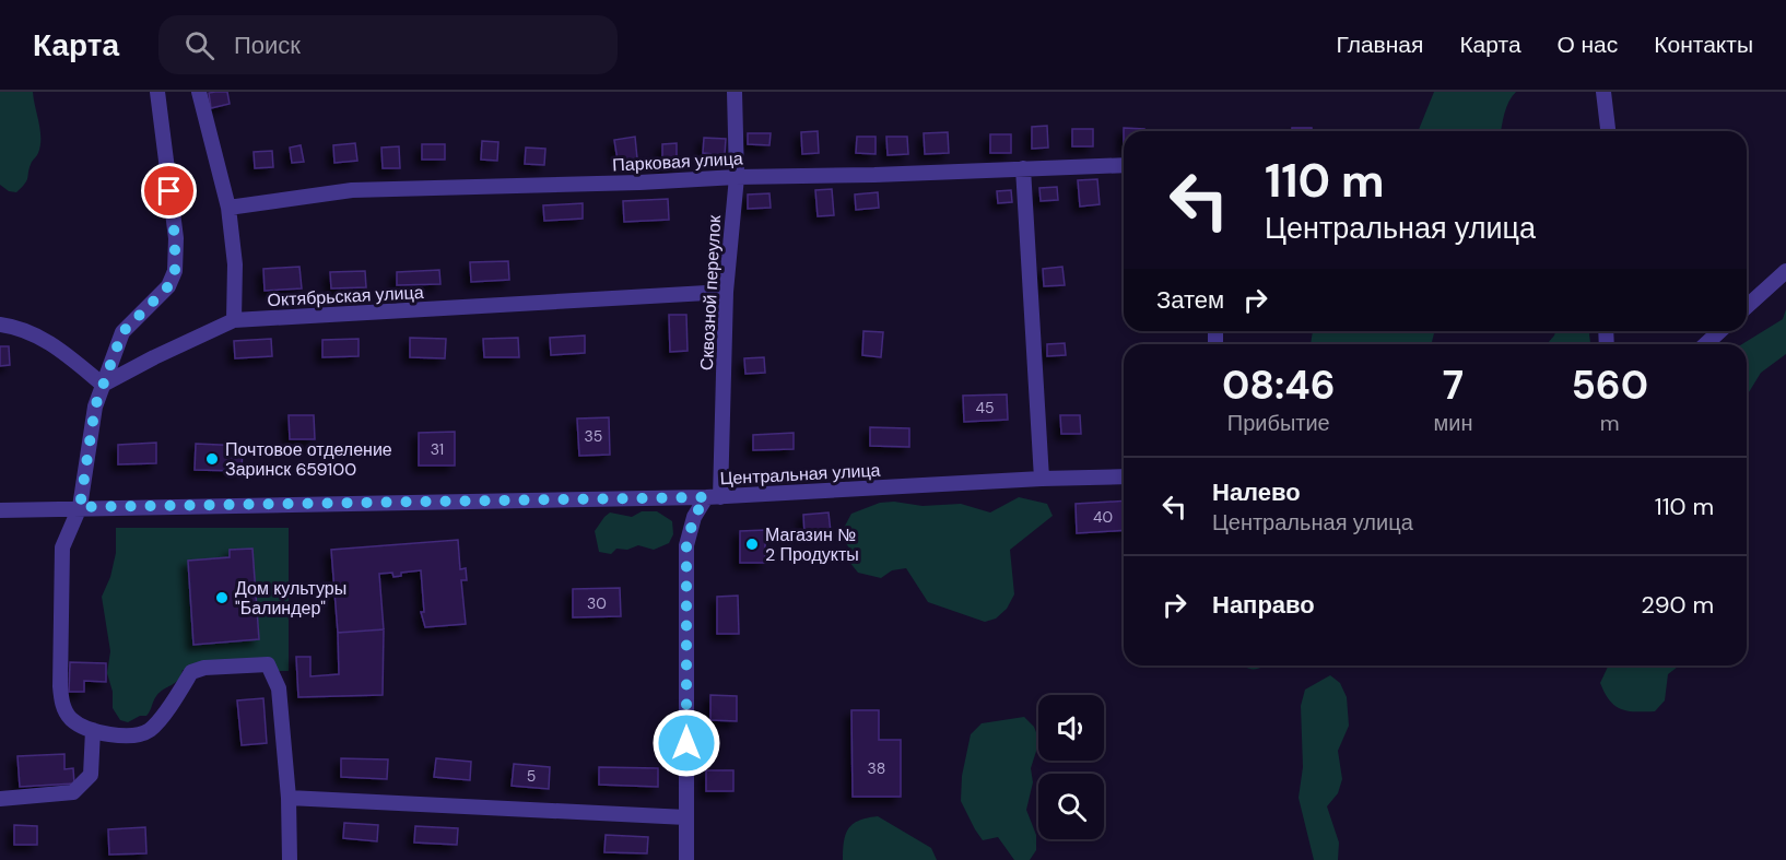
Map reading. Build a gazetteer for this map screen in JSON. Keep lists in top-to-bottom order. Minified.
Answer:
{"streets":{"street":["Парковая улица","Сквозной переулок","Октябрьская улица","Центральная улица"]},"crossings":[["Парковая улица","Сквозной переулок"],["Сквозной переулок","Октябрьская улица"],["Сквозной переулок","Центральная улица"]],"places":["Почтовое отделение Заринск 659100","Магазин № 2 Продукты","Дом культуры \"Балиндер\""],"house_numbers":["45","35","31","40","30","38","5"],"page":{"header":"Карта","search":"Поиск","nav":["Главная","Карта","О нас","Контакты"],"turn":["110 m","Центральная улица"],"then":"Затем","eta":["08:46","Прибытие","7","мин","560","m"],"list":[{"name":"Налево","note":"Центральная улица","value":"110 m"},{"name":"Направо","value":"290 m"}]}}
